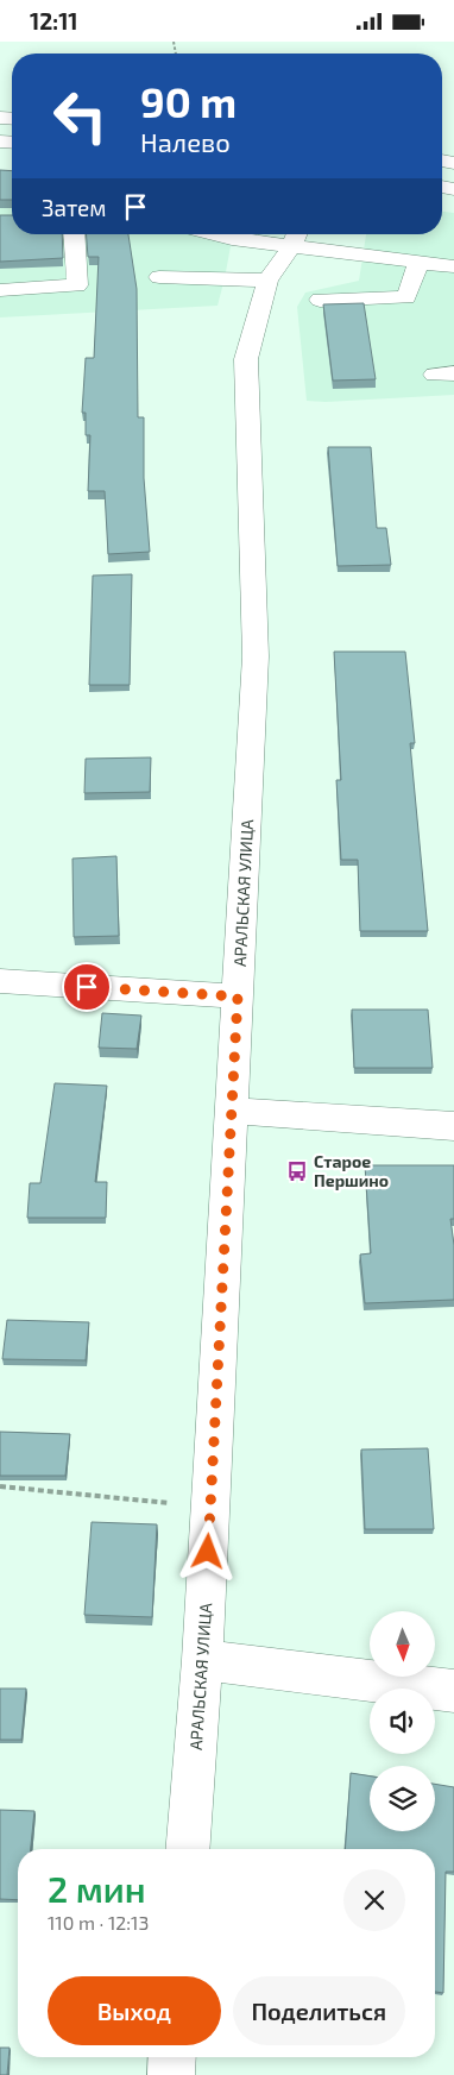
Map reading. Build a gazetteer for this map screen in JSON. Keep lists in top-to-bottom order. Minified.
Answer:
{"streets":{"street":["АРАЛЬСКАЯ УЛИЦА"]},"places":{"bus stop":["Старое Першино"]},"north":"bottom","page":{"status":"12:11","turn":["90 m","Налево"],"then":"Затем","heading":["2 мин","110 m · 12:13"],"buttons":["Выход","Поделиться"]}}
